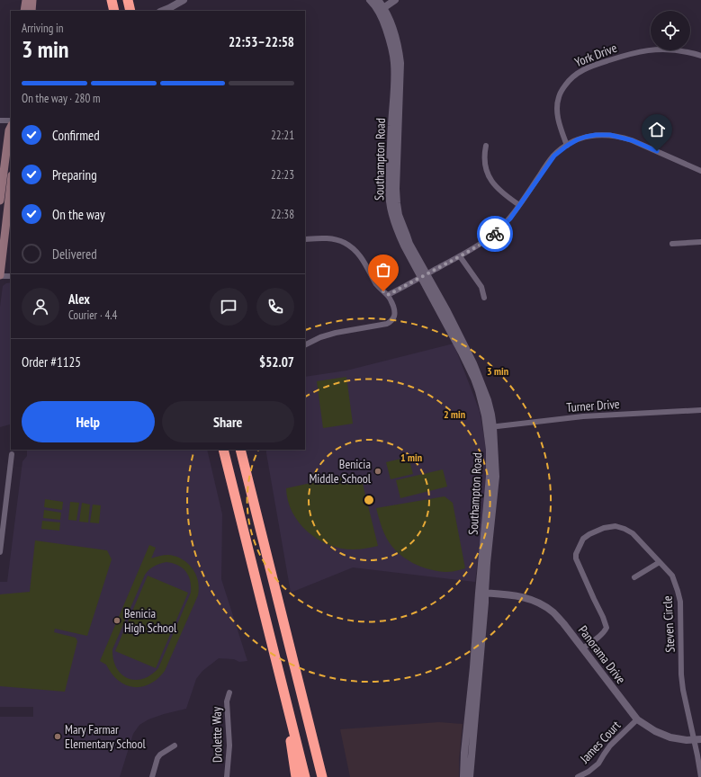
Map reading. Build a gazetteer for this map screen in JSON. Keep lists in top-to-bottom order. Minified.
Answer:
{"streets":{"street":["York Drive","Southampton Road","Turner Drive","Steven Circle","Panorama Drive","Drolette Way","James Court"]},"crossings":[["Southampton Road","Turner Drive"],["Southampton Road","Panorama Drive"],["Steven Circle","Panorama Drive"],["Panorama Drive","James Court"]],"places":["Benicia Middle School","Benicia High School","Mary Farmar Elementary School"],"page":{"heading":["3 min","Arriving in","22:53–22:58"],"panel":["Alex","Courier · 4.4","Order #1125","$52.07"],"bar":"On the way · 280 m","list":[["Confirmed","22:21"],["Preparing","22:23"],["On the way","22:38"],"Delivered"],"buttons":["Help","Share"]},"rings":["3 min","2 min","1 min"]}
